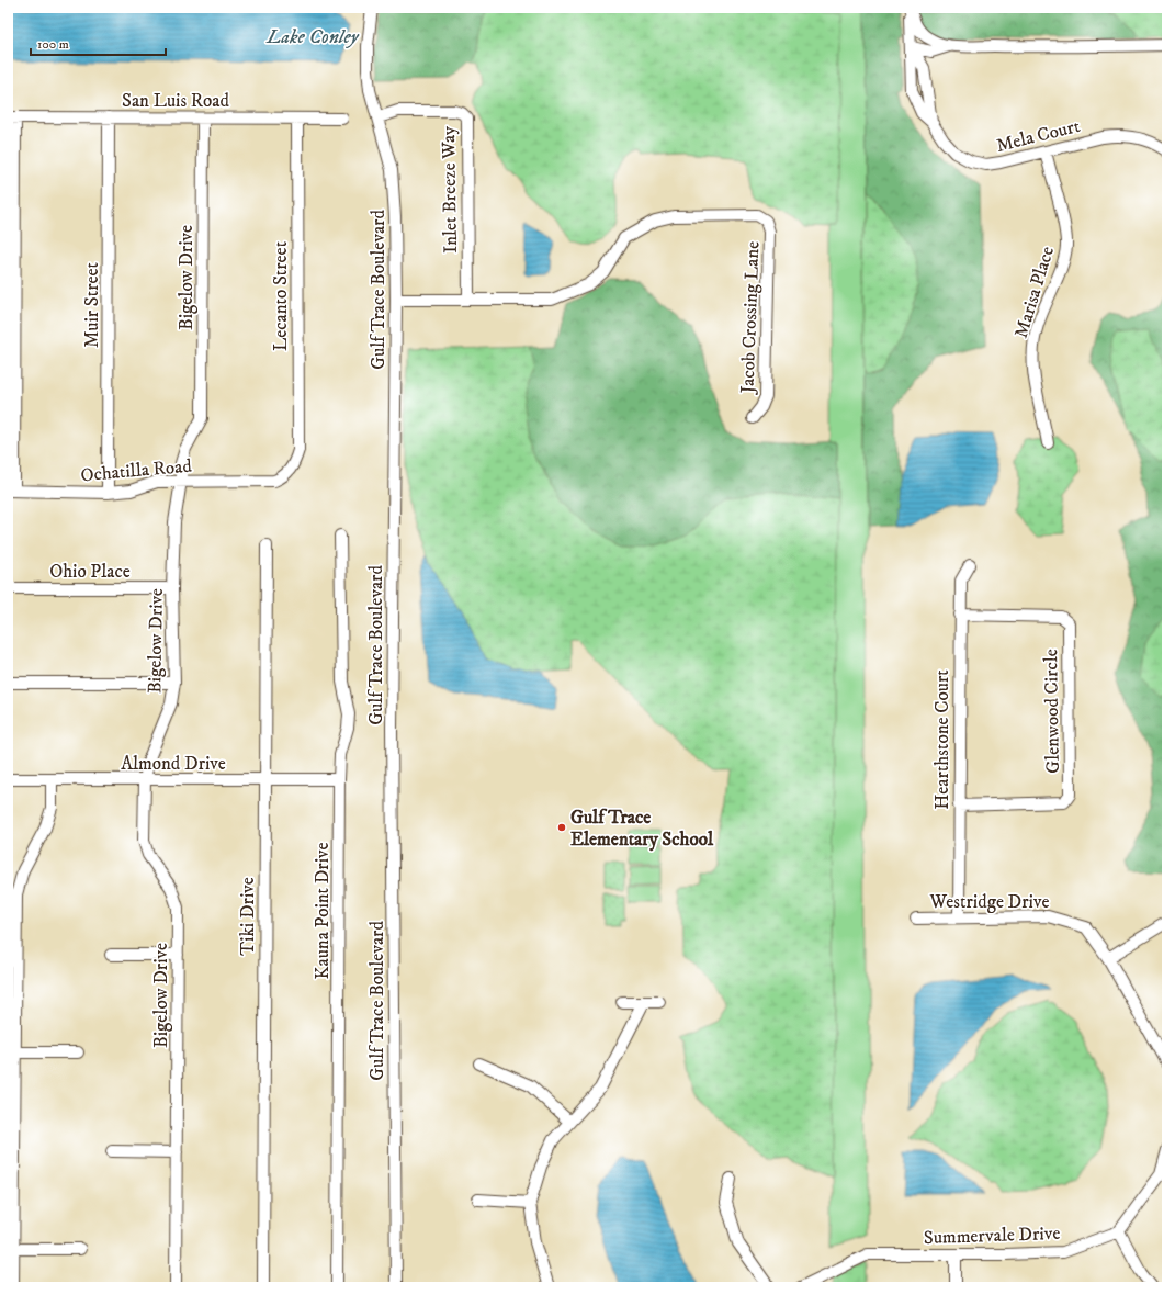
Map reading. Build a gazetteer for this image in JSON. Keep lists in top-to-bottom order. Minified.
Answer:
{"streets":{"street":["San Luis Road","Mela Court","Inlet Breeze Way","Bigelow Drive","Gulf Trace Boulevard","Marisa Place","Lecanto Street","Muir Street","Jacob Crossing Lane","Ochatilla Road","Ohio Place","Glenwood Circle","Hearthstone Court","Almond Drive","Westridge Drive","Kauna Point Drive","Tiki Drive","Summervale Drive"]},"crossings":[["San Luis Road","Bigelow Drive"],["San Luis Road","Lecanto Street"],["San Luis Road","Muir Street"],["Mela Court","Marisa Place"],["Inlet Breeze Way","Gulf Trace Boulevard"],["Inlet Breeze Way","Jacob Crossing Lane"],["Bigelow Drive","Ochatilla Road"],["Bigelow Drive","Ohio Place"],["Bigelow Drive","Almond Drive"],["Gulf Trace Boulevard","Jacob Crossing Lane"],["Lecanto Street","Ochatilla Road"],["Muir Street","Ochatilla Road"],["Glenwood Circle","Hearthstone Court"],["Hearthstone Court","Westridge Drive"],["Almond Drive","Kauna Point Drive"],["Almond Drive","Tiki Drive"]],"water":["Lake Conley"],"places":["Gulf Trace Elementary School"],"scale_bar":"100 m"}
